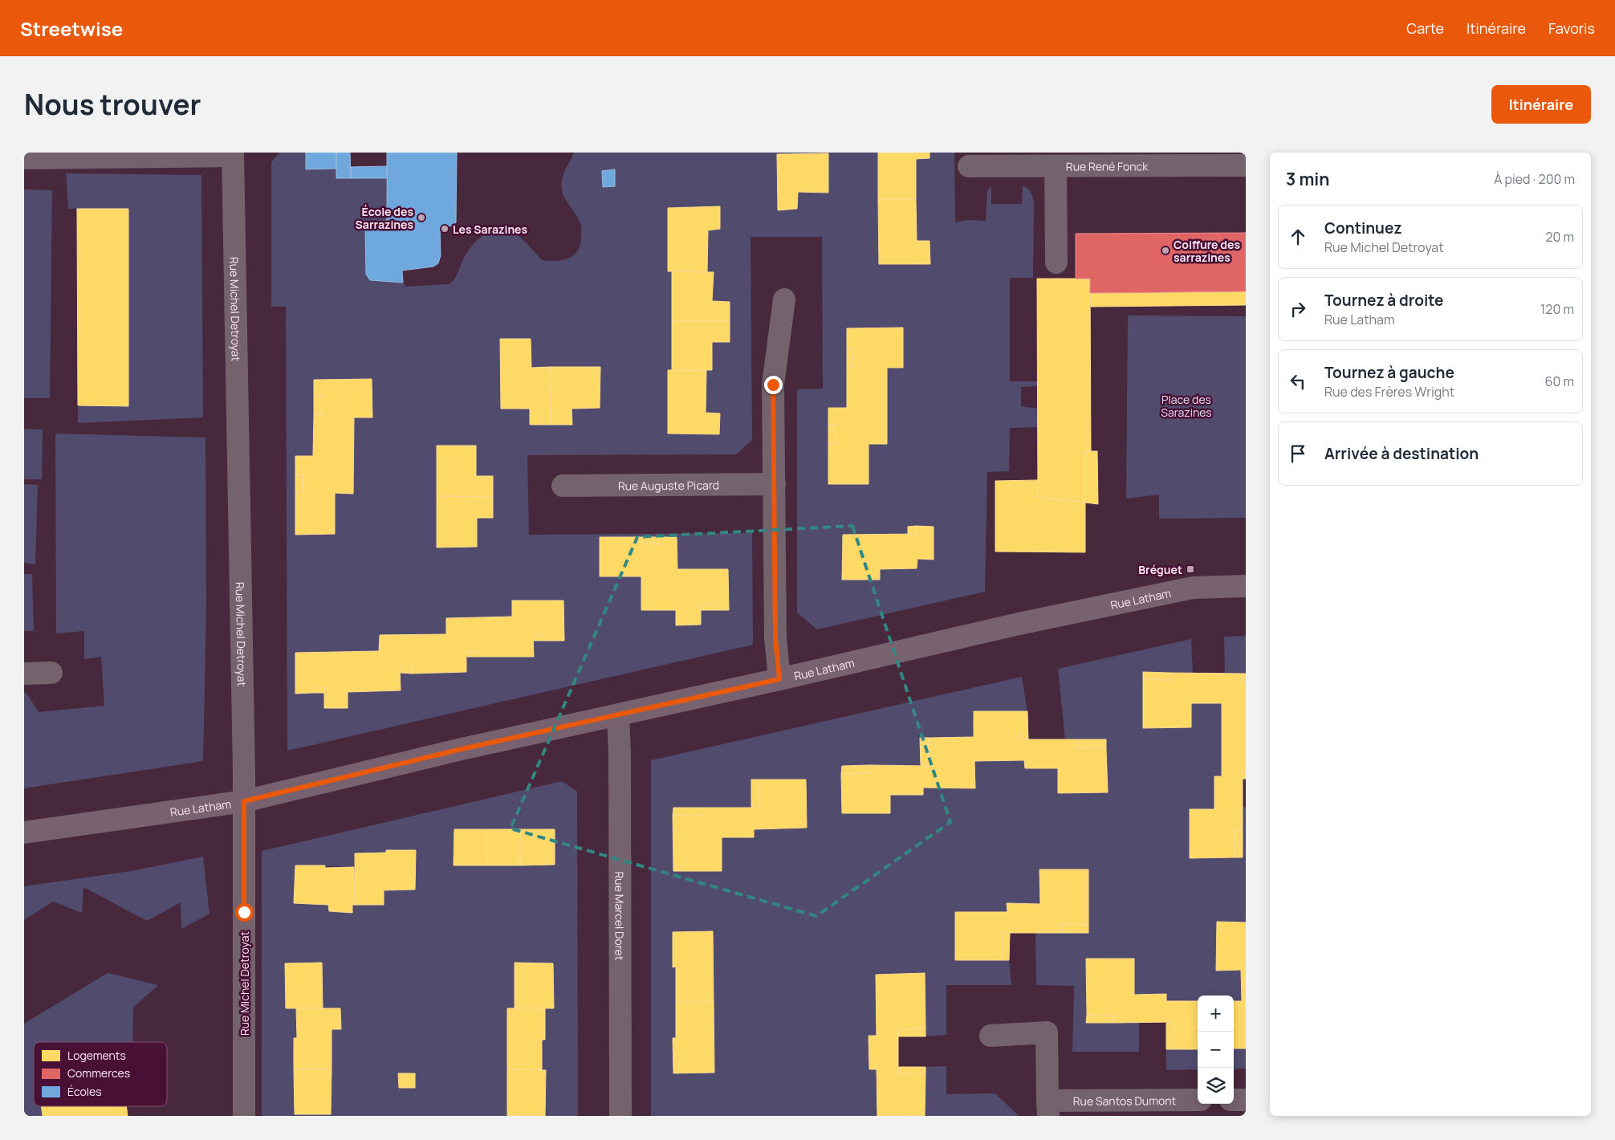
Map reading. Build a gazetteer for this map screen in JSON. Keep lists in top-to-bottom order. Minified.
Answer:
{"streets":{"street":["Rue René Fonck","Rue Michel Detroyat","Rue Auguste Picard","Rue Latham","Rue Marcel Doret","Rue Santos Dumont"]},"crossings":[["Rue Michel Detroyat","Rue Latham"],["Rue Latham","Rue Marcel Doret"]],"parks":["Place des Sarazines"],"places":{"other":["École des Sarrazines","Les Sarazines","Coiffure des sarrazines"],"transit":["Bréguet"]},"legend":["Logements","Commerces","Écoles"],"page":{"header":"Streetwise","nav":["Carte","Itinéraire","Favoris"],"title":"Nous trouver","buttons":"Itinéraire","heading":["3 min","À pied · 200 m"],"list":[["Continuez","Rue Michel Detroyat","20 m"],["Tournez à droite","Rue Latham","120 m"],["Tournez à gauche","Rue des Frères Wright","60 m"],"Arrivée à destination"],"map_buttons":["+","−"]}}
